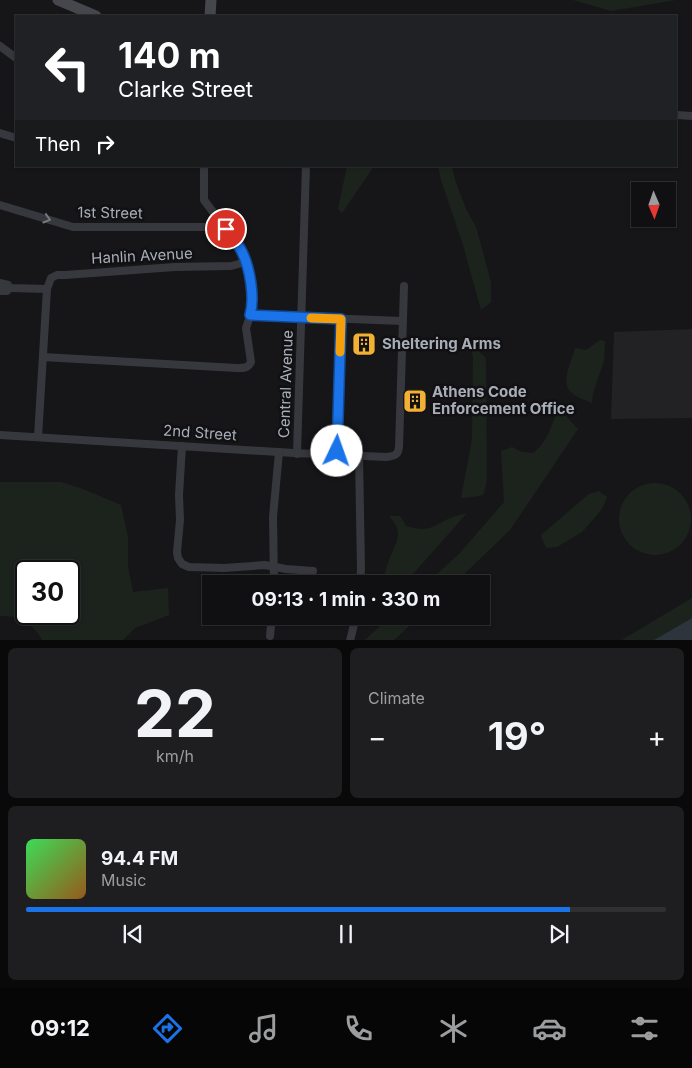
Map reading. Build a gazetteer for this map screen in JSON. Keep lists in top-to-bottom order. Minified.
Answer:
{"streets":{"street":["1st Street","Hanlin Avenue","Central Avenue","2nd Street"]},"crossings":[["Central Avenue","2nd Street"]],"one_way":["1st Street"],"places":{"building":["Sheltering Arms","Athens Code Enforcement Office"]},"north":"bottom","page":{"turn":["140 m","Clarke Street"],"then":"Then","limit":"30","trip":"09:13 · 1 min · 330 m","tile":[["22","km/h"],"Climate"],"heat":["−","19°","+"],"song":["94.4 FM","Music"],"tabs":"09:12"}}
